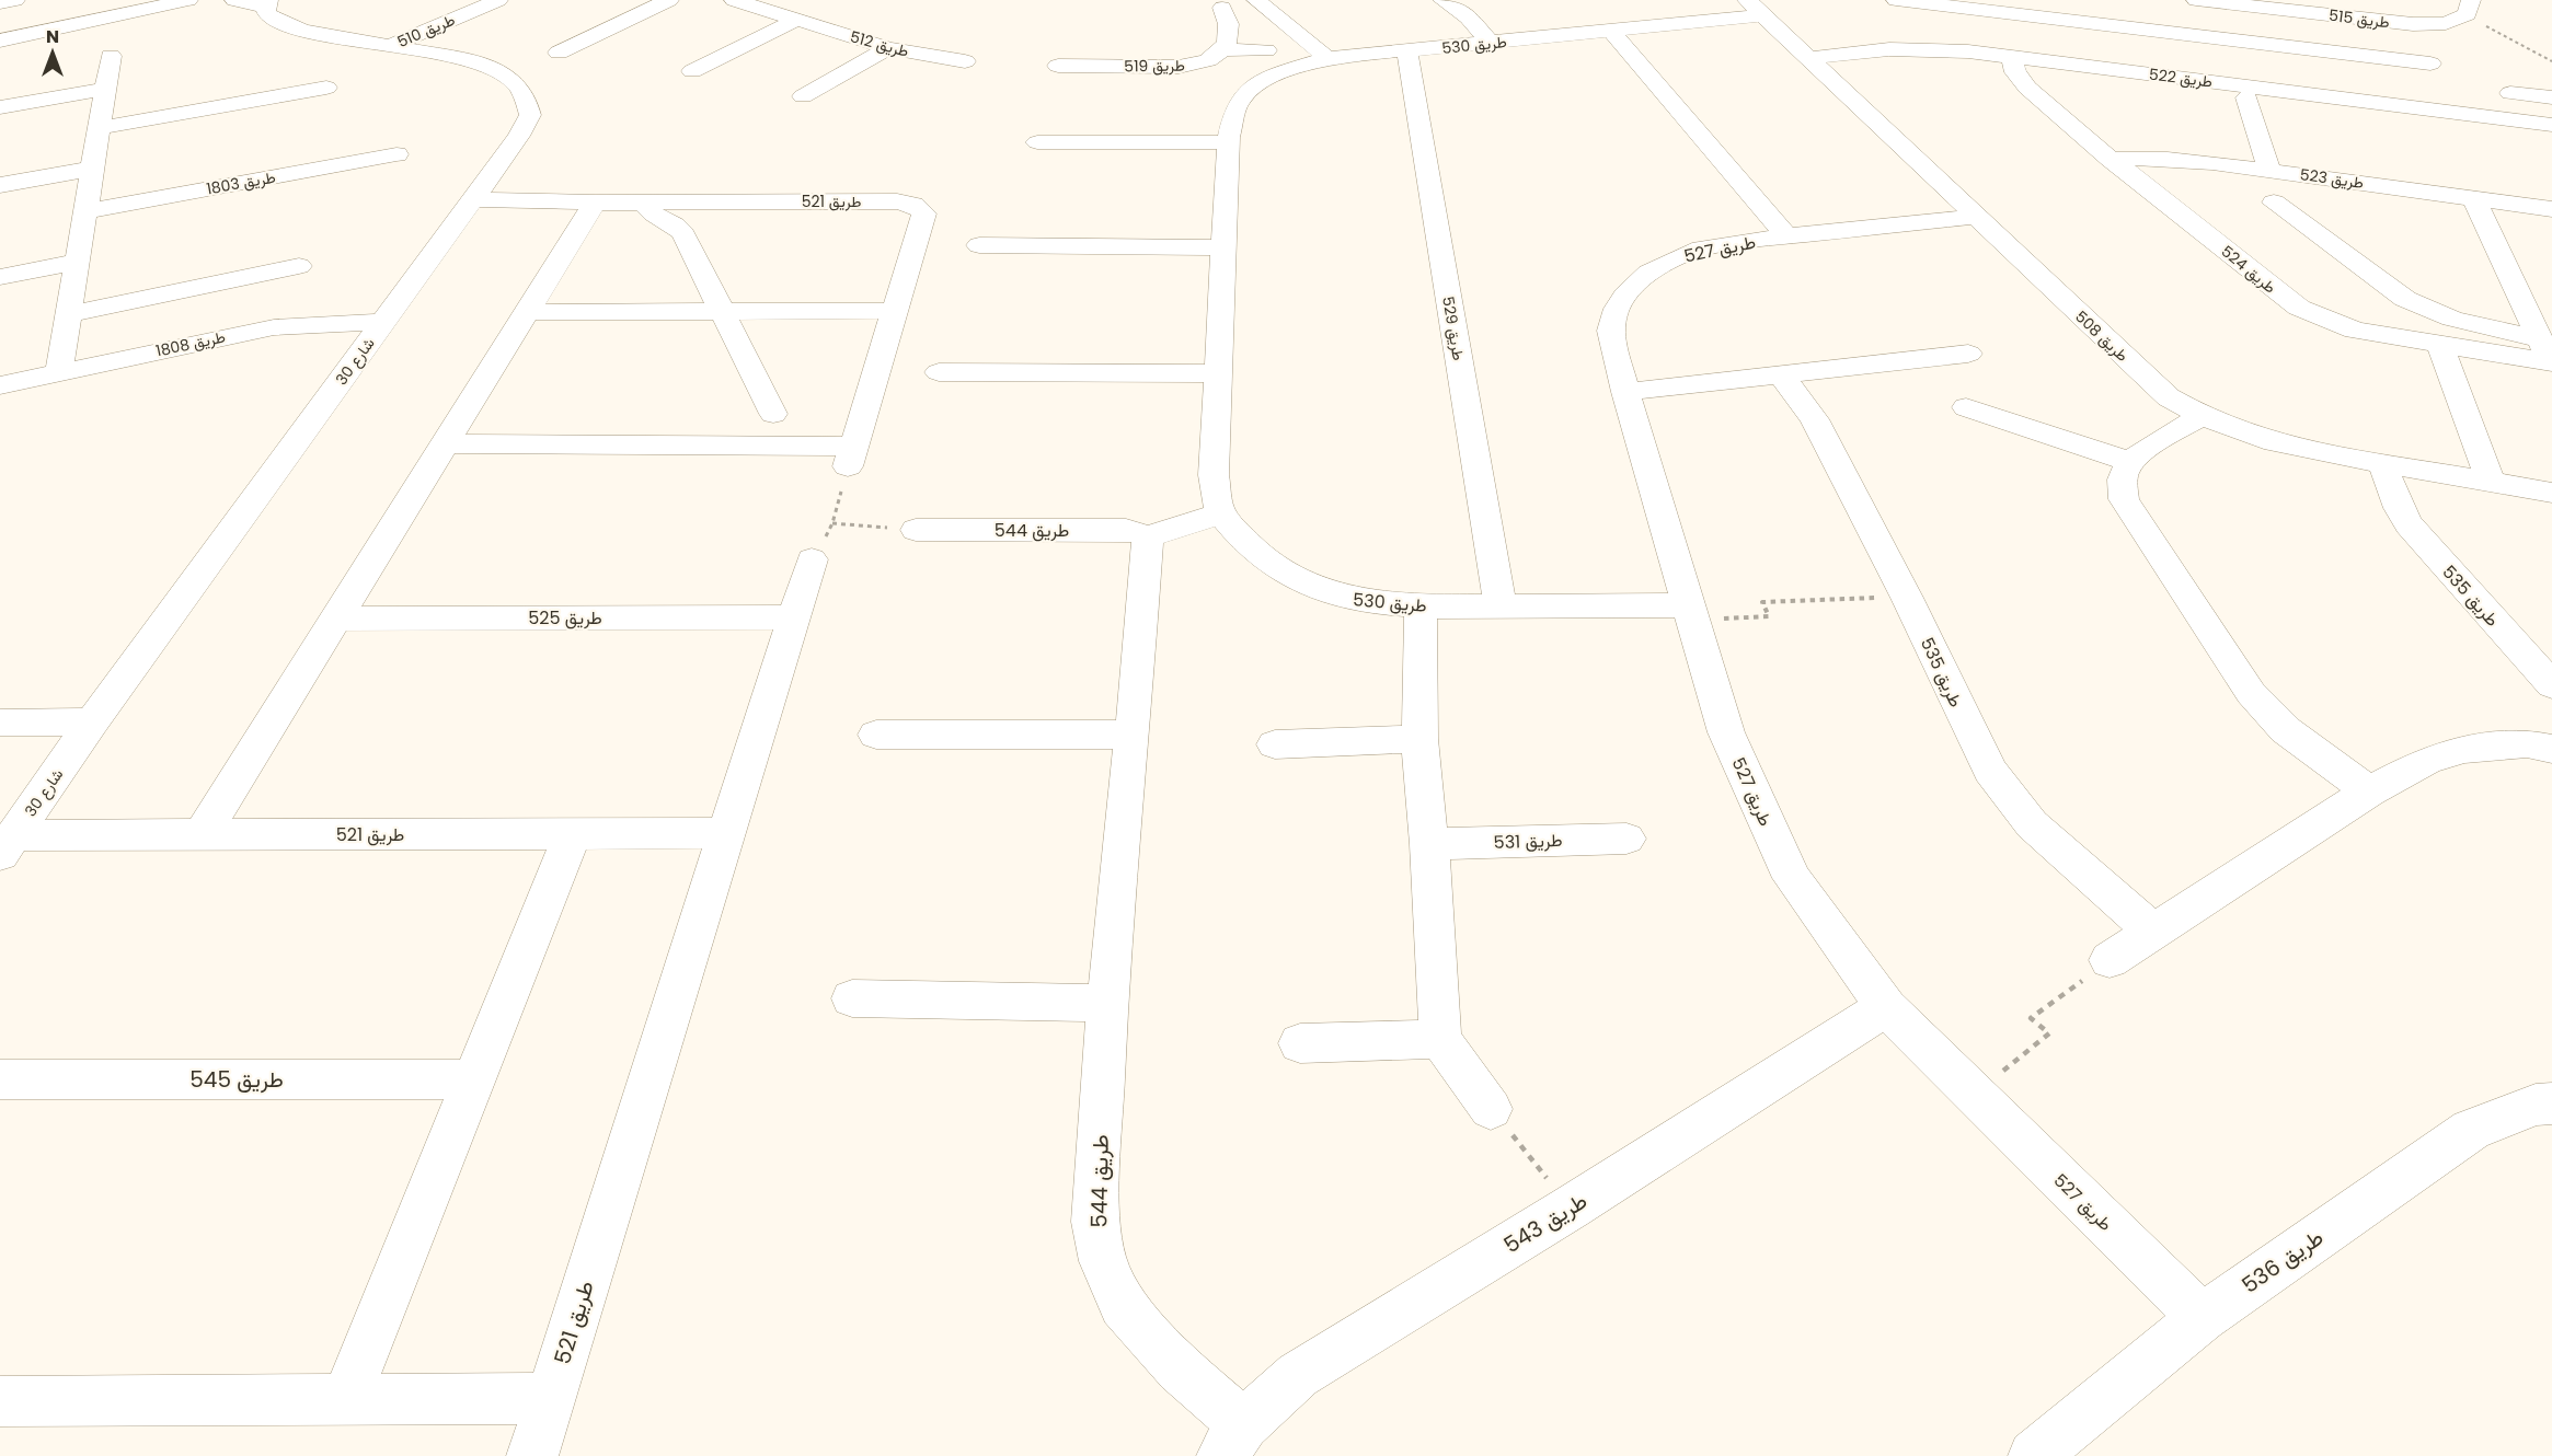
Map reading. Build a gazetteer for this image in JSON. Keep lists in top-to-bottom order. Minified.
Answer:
{"streets":{"street":["طريق 515","طريق 510","طريق 512","طريق 530","طريق 519","طريق 522","طريق 523","طريق 1803","طريق 521","طريق 527","طريق 524","طريق 529","طريق 508","طريق 1808","شارع 30","طريق 544","طريق 535","طريق 525","طريق 531","طريق 545","طريق 543","طريق 536"]},"crossings":[["طريق 510","شارع 30"],["طريق 530","طريق 527"],["طريق 530","طريق 529"],["طريق 530","طريق 508"],["طريق 530","طريق 544"],["طريق 522","طريق 524"],["طريق 522","طريق 508"],["طريق 523","طريق 524"],["طريق 521","شارع 30"],["طريق 521","طريق 525"],["طريق 527","طريق 508"],["طريق 527","طريق 543"],["طريق 527","طريق 536"],["طريق 508","طريق 535"],["طريق 1808","شارع 30"],["طريق 544","طريق 543"]],"north":"top"}
